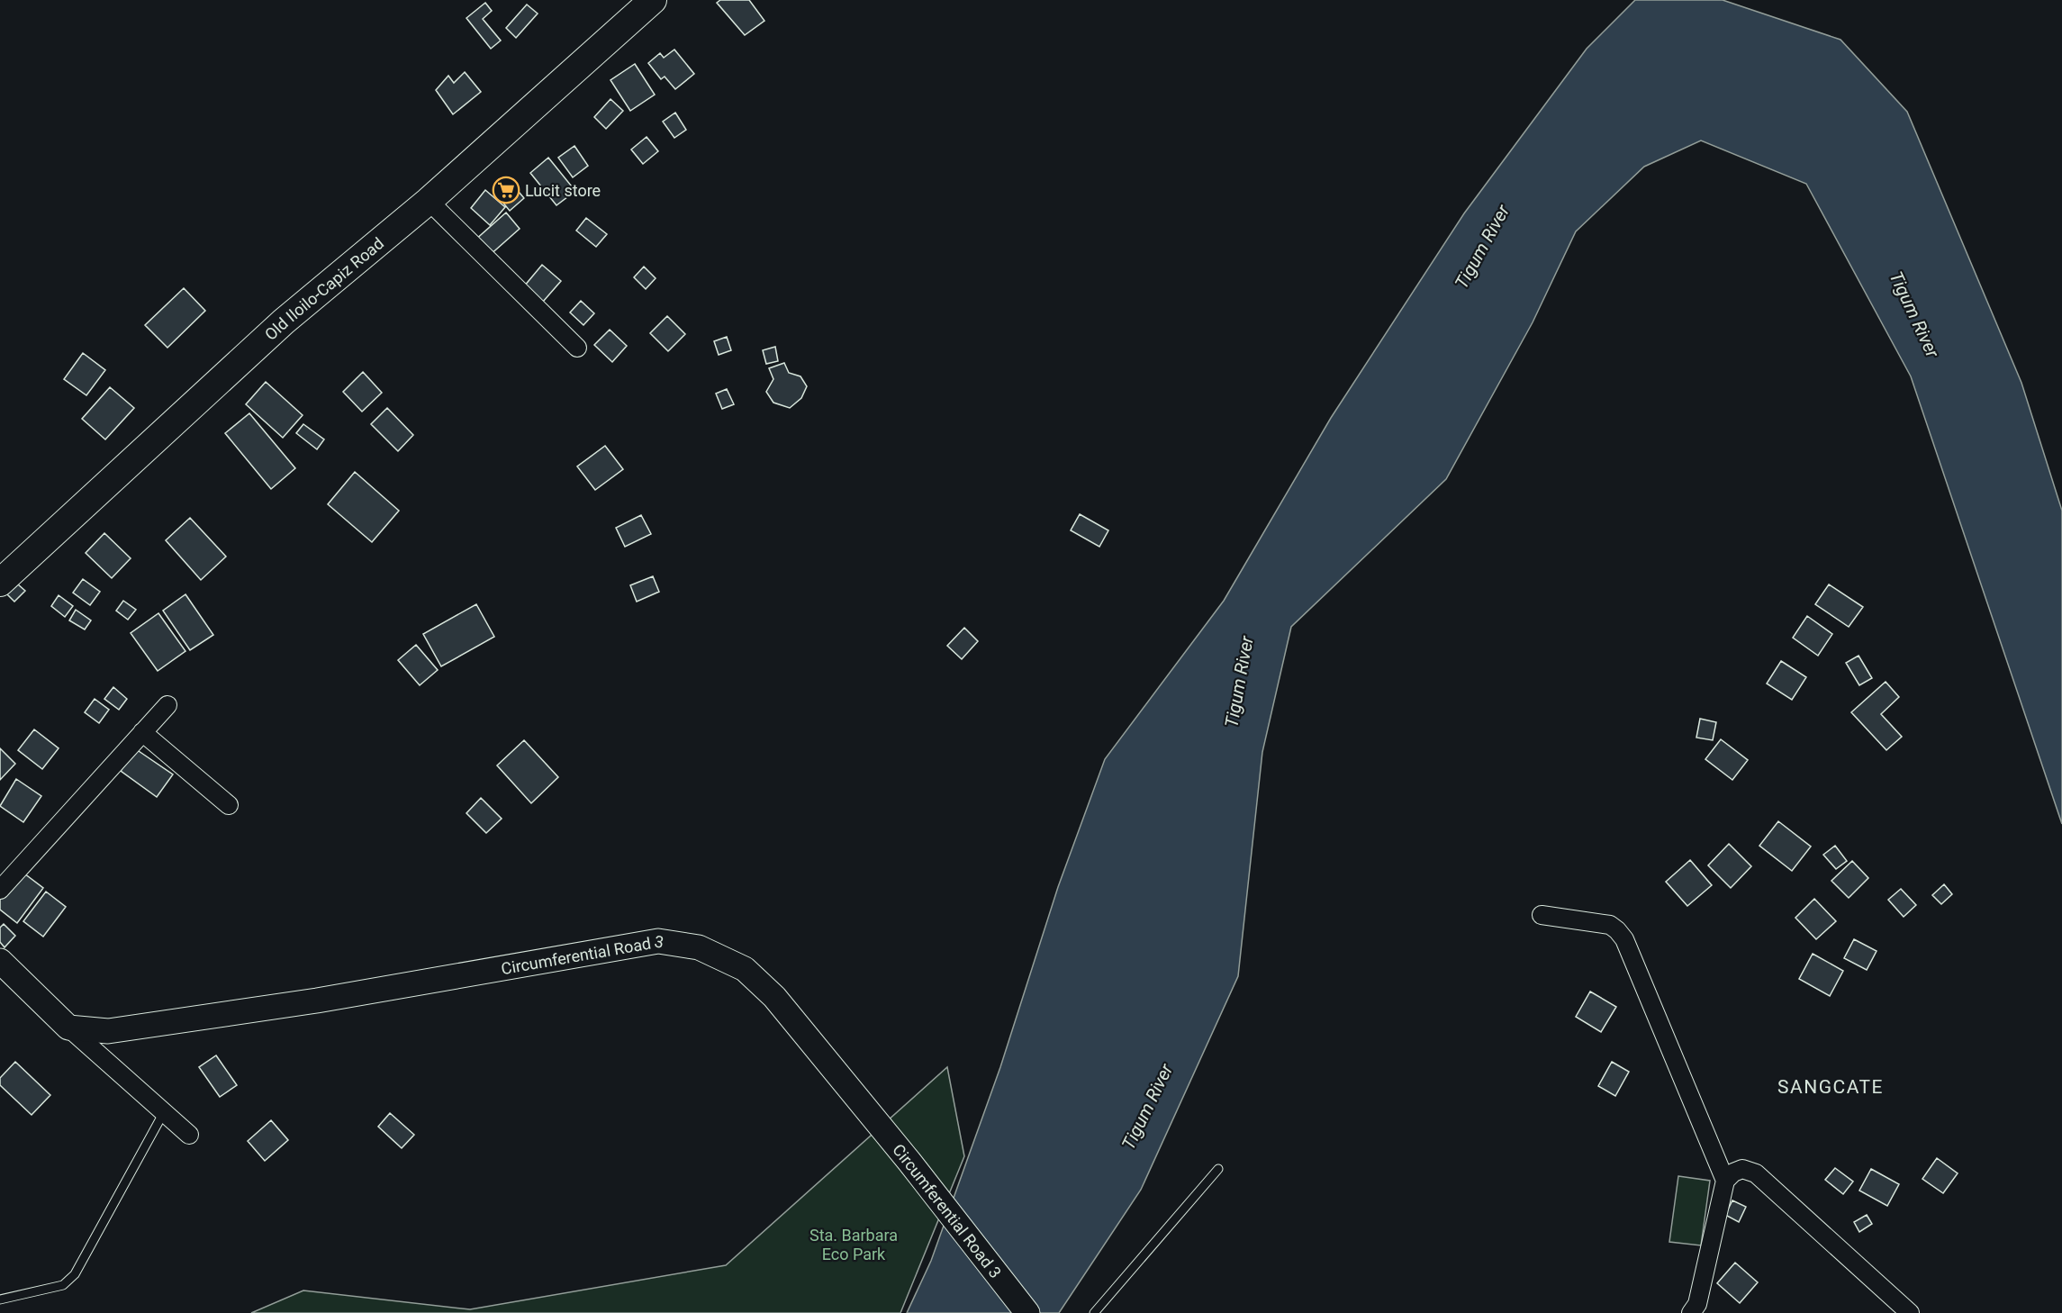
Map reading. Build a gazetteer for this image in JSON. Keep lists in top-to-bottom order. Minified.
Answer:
{"streets":{"main road":["Old Iloilo-Capiz Road","Circumferential Road 3"]},"districts":["SANGCATE"],"water":["Tigum River"],"parks":["Sta. Barbara Eco Park"],"places":{"supermarket":["Lucit store"]}}
